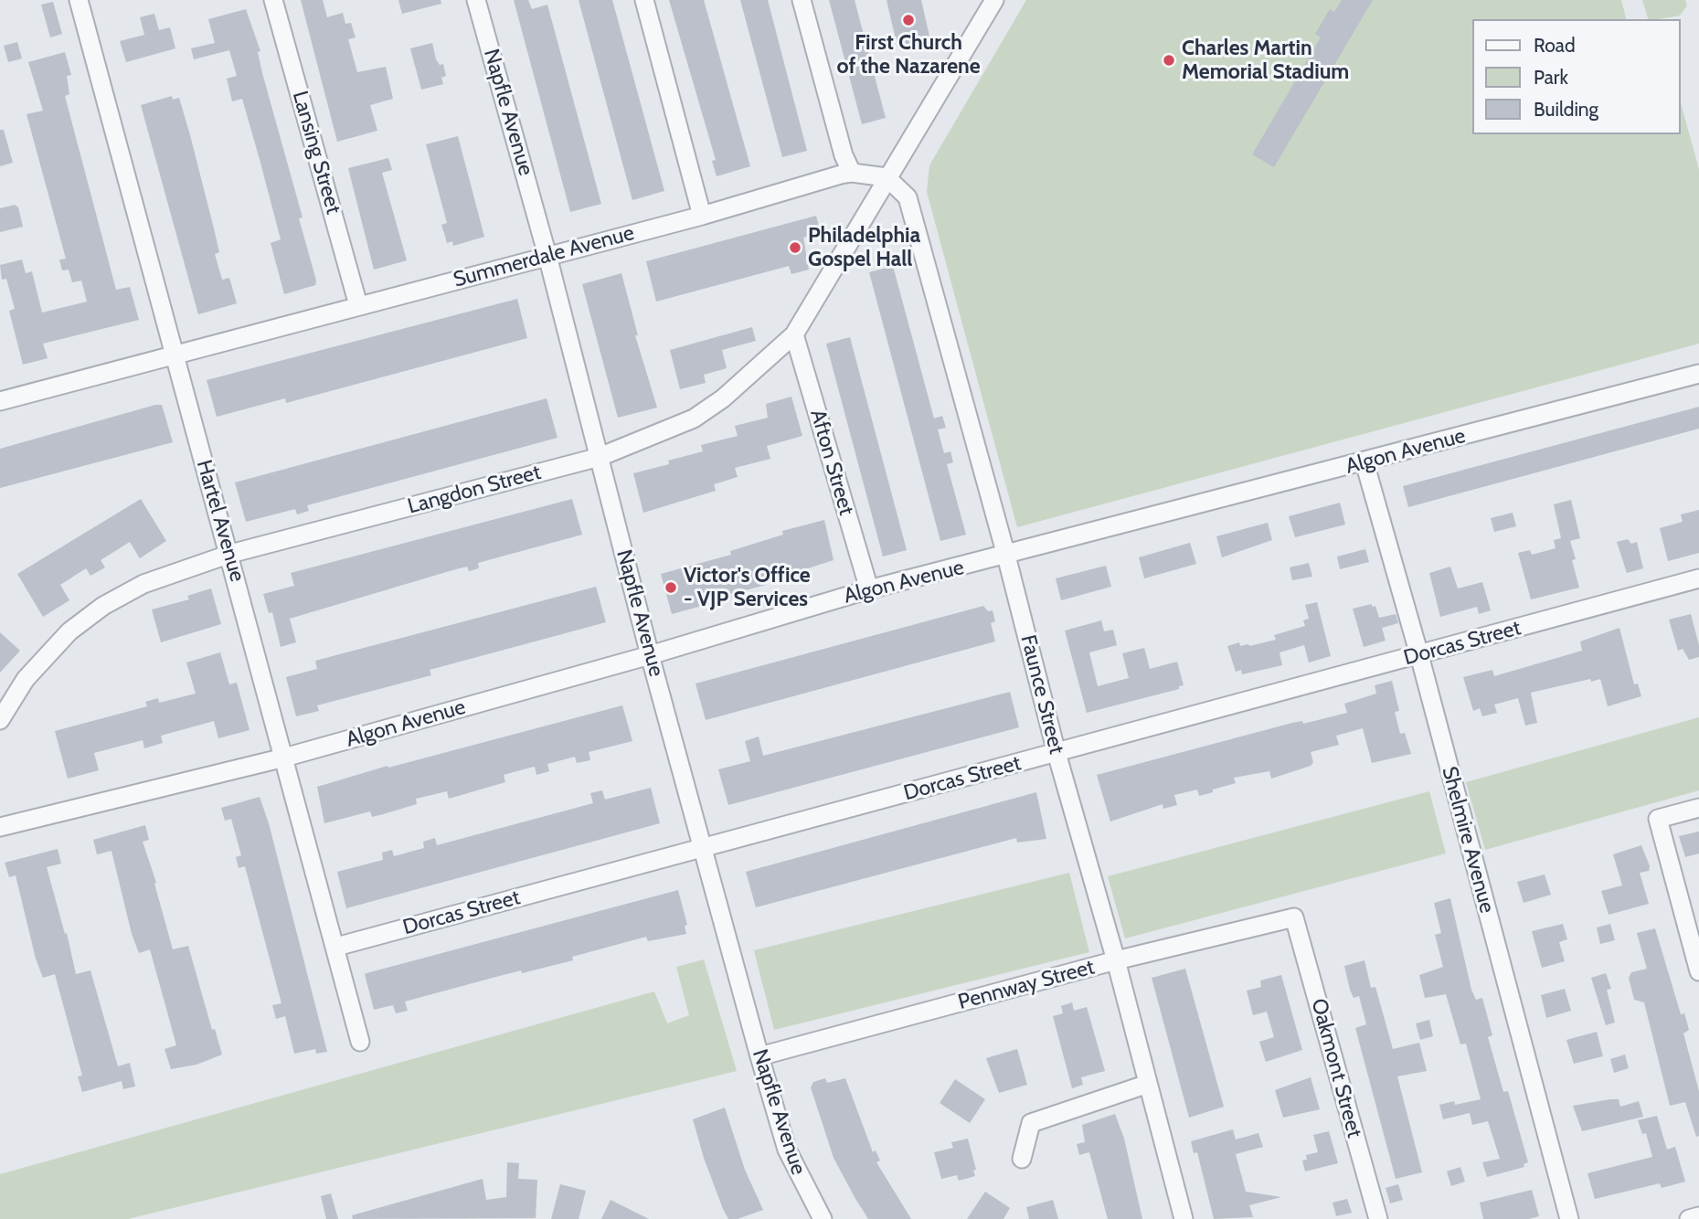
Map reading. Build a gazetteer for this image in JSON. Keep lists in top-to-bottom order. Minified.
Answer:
{"streets":{"street":["Napfle Avenue","Lansing Street","Summerdale Avenue","Algon Avenue","Afton Street","Langdon Street","Hartel Avenue","Dorcas Street","Faunce Street","Shelmire Avenue","Pennway Street","Oakmont Street"]},"crossings":[["Napfle Avenue","Summerdale Avenue"],["Napfle Avenue","Algon Avenue"],["Napfle Avenue","Langdon Street"],["Napfle Avenue","Dorcas Street"],["Napfle Avenue","Pennway Street"],["Lansing Street","Summerdale Avenue"],["Summerdale Avenue","Langdon Street"],["Summerdale Avenue","Hartel Avenue"],["Summerdale Avenue","Faunce Street"],["Algon Avenue","Afton Street"],["Algon Avenue","Hartel Avenue"],["Algon Avenue","Faunce Street"],["Algon Avenue","Shelmire Avenue"],["Afton Street","Langdon Street"],["Langdon Street","Hartel Avenue"],["Langdon Street","Faunce Street"],["Hartel Avenue","Dorcas Street"],["Dorcas Street","Faunce Street"],["Dorcas Street","Shelmire Avenue"],["Faunce Street","Pennway Street"],["Pennway Street","Oakmont Street"]],"places":["First Church of the Nazarene","Charles Martin Memorial Stadium","Philadelphia Gospel Hall","Victor's Office - VJP Services"],"legend":["Road","Park","Building"]}
